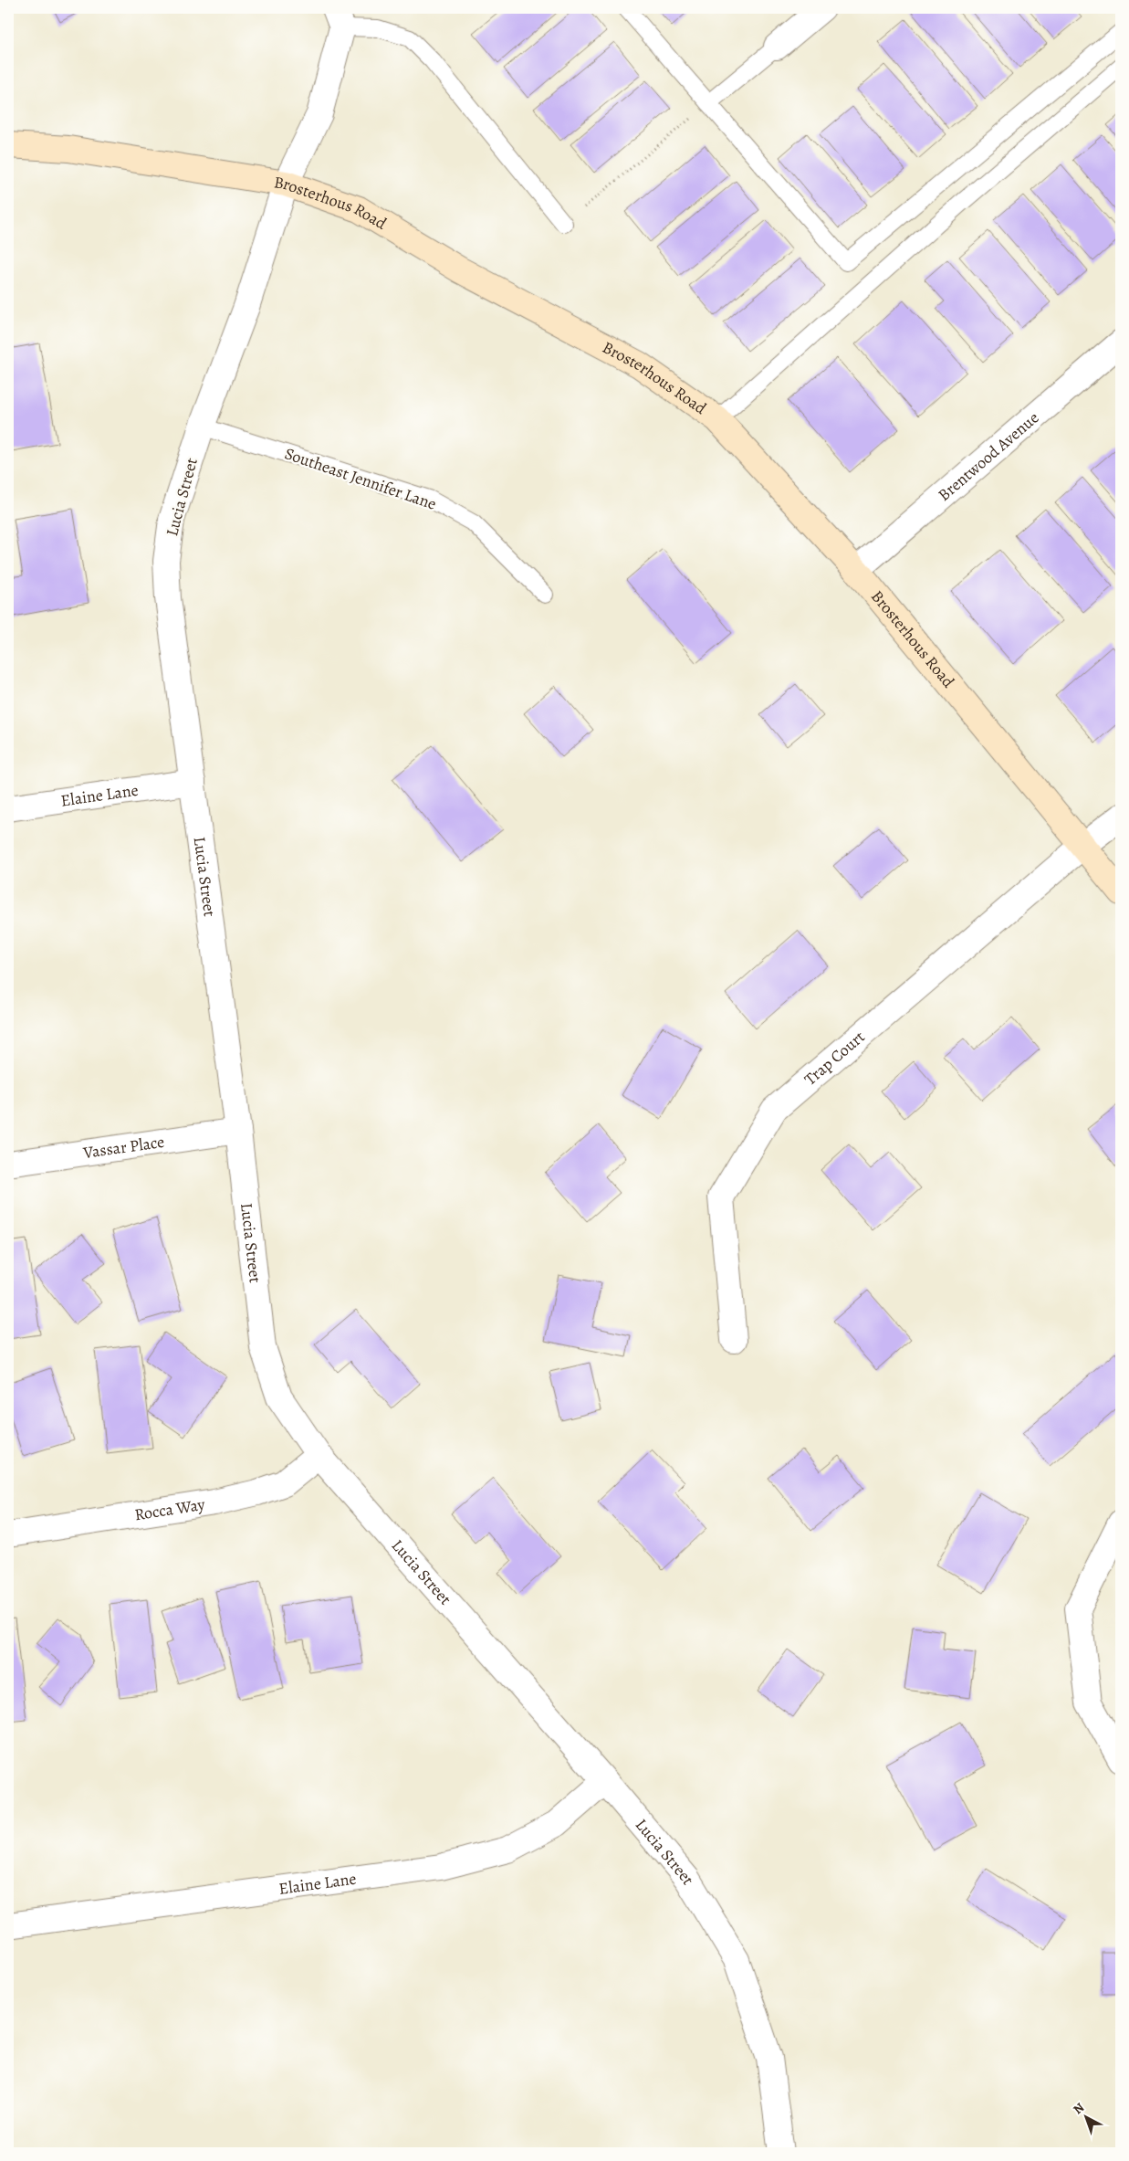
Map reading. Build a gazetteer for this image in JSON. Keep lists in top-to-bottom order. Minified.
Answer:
{"streets":{"street":["Brosterhous Road","Brentwood Avenue","Lucia Street","Elaine Lane","Trap Court","Vassar Place","Rocca Way"],"lane":["Southeast Jennifer Lane"]},"crossings":[["Brosterhous Road","Brentwood Avenue"],["Brosterhous Road","Lucia Street"],["Brosterhous Road","Trap Court"],["Southeast Jennifer Lane","Lucia Street"],["Lucia Street","Elaine Lane"],["Lucia Street","Vassar Place"],["Lucia Street","Rocca Way"]],"north":"top left"}
